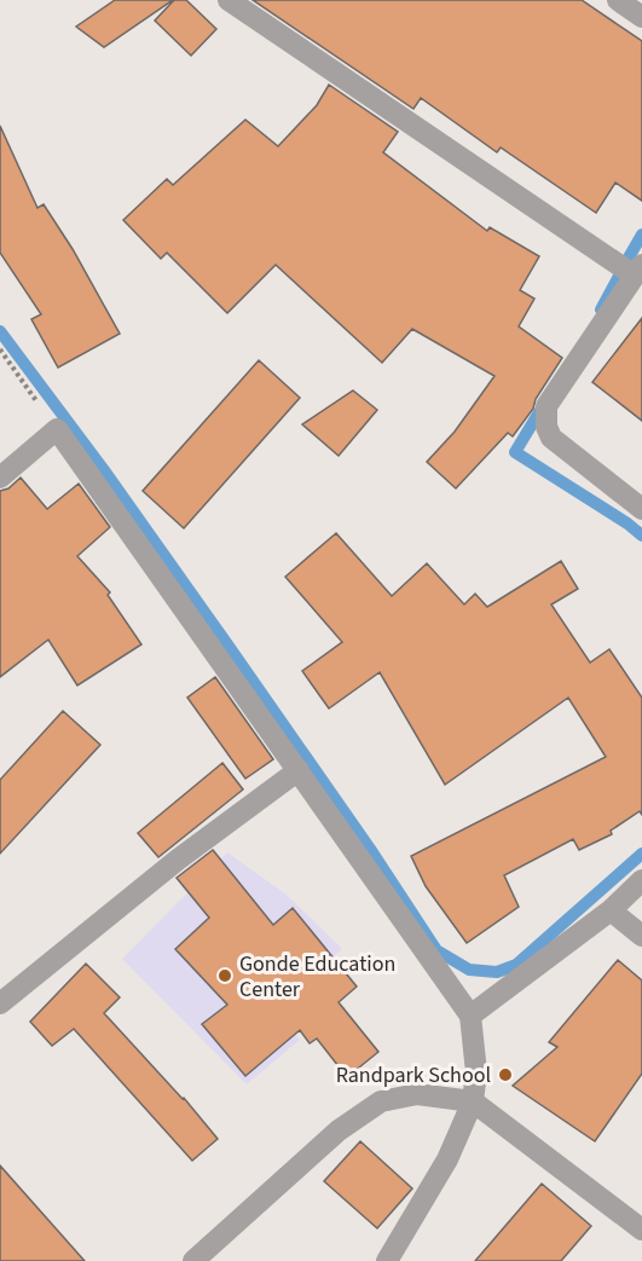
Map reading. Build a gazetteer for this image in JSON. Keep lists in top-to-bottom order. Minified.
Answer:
{"places":["Gonde Education Center","Randpark School"]}
